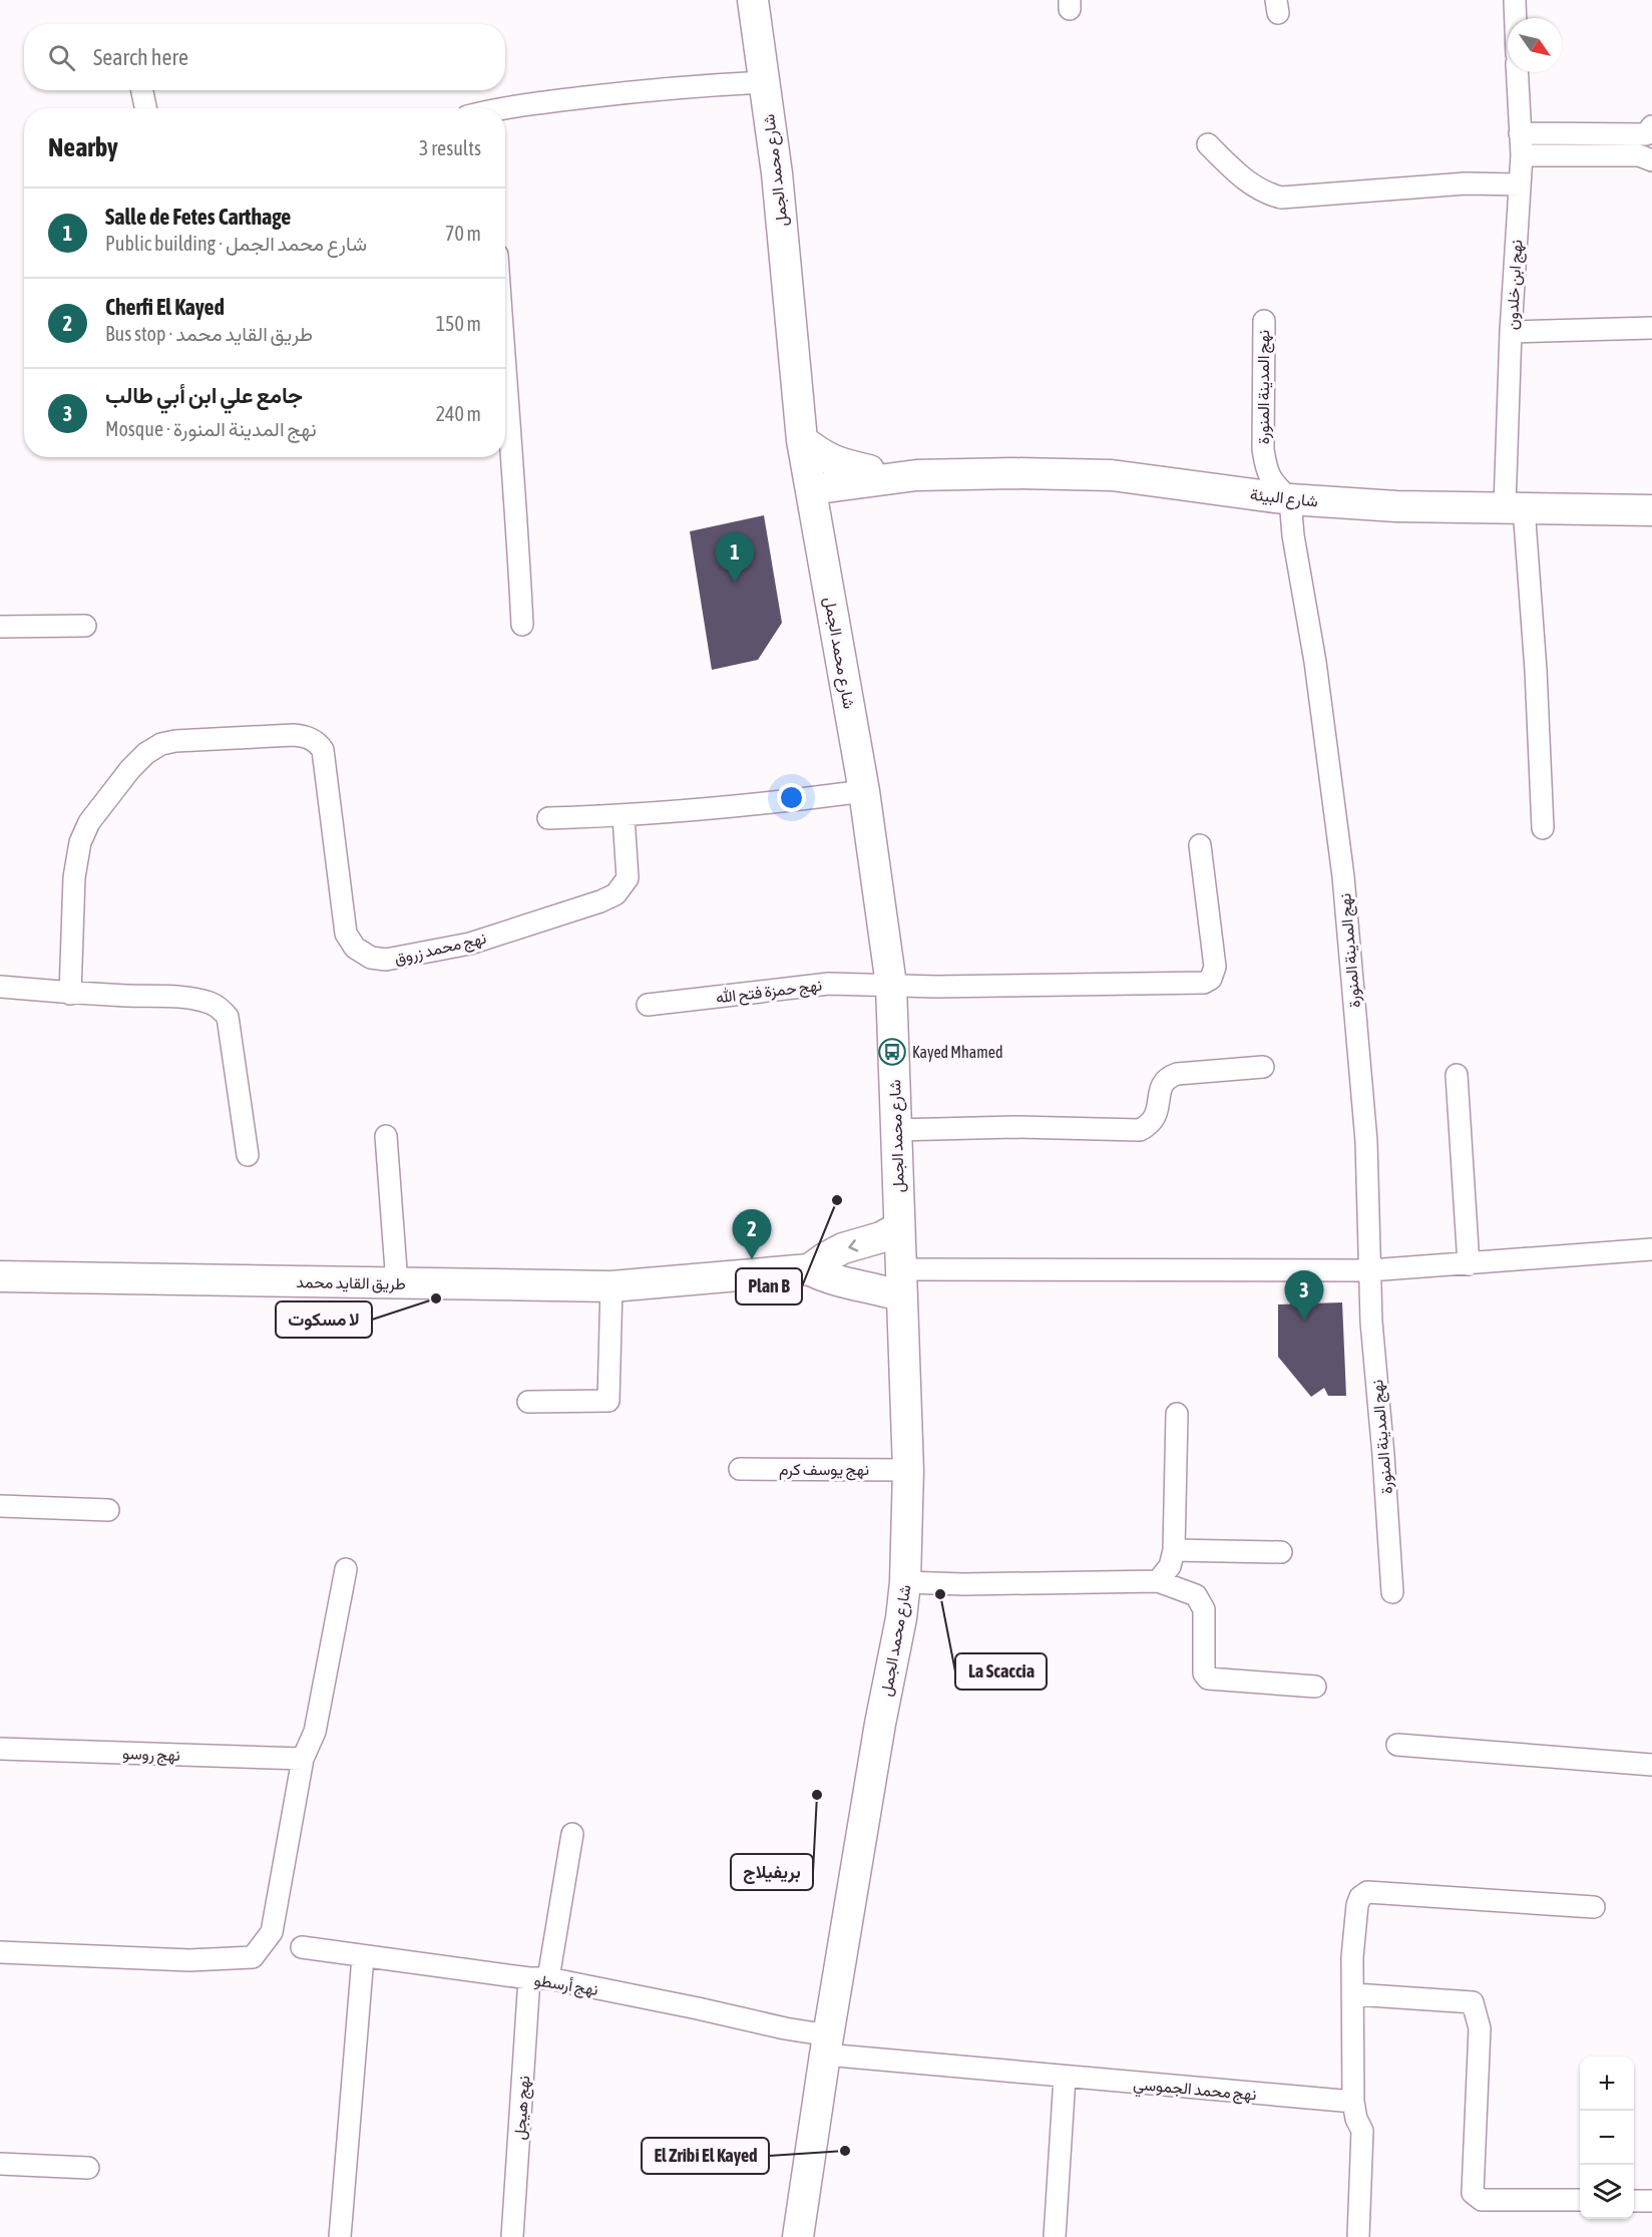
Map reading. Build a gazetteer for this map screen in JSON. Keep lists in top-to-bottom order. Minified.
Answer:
{"streets":{"street":["شارع محمد الجمل","نهج ابن خلدون","نهج المدينة المنورة","شارع البيئة","نهج محمد زروق","نهج حمزة فتح الله","طريق القايد محمد","نهج يوسف كرم","نهج روسو","نهج أرسطو","نهج محمد الجموسي","نهج هيجل"]},"crossings":[["شارع محمد الجمل","شارع البيئة"],["شارع محمد الجمل","نهج حمزة فتح الله"],["شارع محمد الجمل","طريق القايد محمد"],["شارع محمد الجمل","نهج يوسف كرم"],["شارع محمد الجمل","نهج أرسطو"],["شارع محمد الجمل","نهج محمد الجموسي"],["نهج ابن خلدون","شارع البيئة"],["نهج المدينة المنورة","شارع البيئة"],["نهج أرسطو","نهج محمد الجموسي"],["نهج أرسطو","نهج هيجل"]],"places":{"bus stop":["Kayed Mhamed"],"other":["Plan B","لا مسكوت","La Scaccia","بريفيلاج","El Zribi El Kayed"]},"north":"bottom right","page":{"search":"Search here","heading":["Nearby","3 results"],"list":[{"mark":"1","name":"Salle de Fetes Carthage","note":"Public building · شارع محمد الجمل","value":"70 m"},{"mark":"2","name":"Cherfi El Kayed","note":"Bus stop · طريق القايد محمد","value":"150 m"},{"mark":"3","name":"جامع علي ابن أبي طالب","note":"Mosque · نهج المدينة المنورة","value":"240 m"}],"pins":["1","2","3"],"map_buttons":["+","−"]}}
